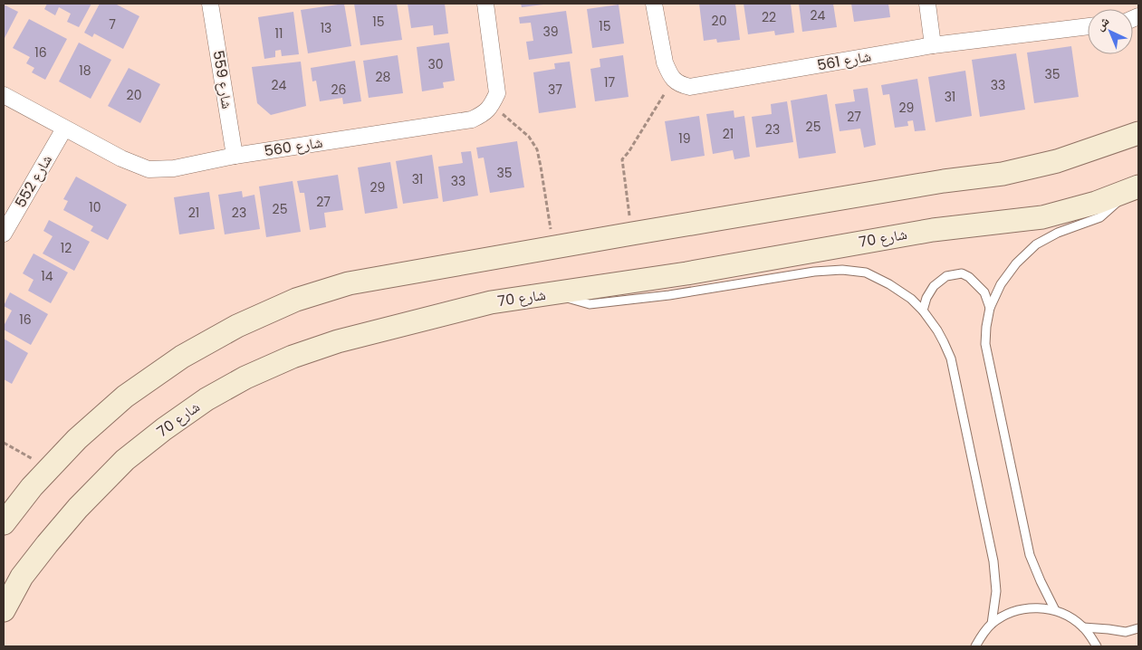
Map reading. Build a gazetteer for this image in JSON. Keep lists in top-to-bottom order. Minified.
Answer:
{"streets":{"main road":["شارع 70"],"street":["شارع 561","شارع 559","شارع 560","شارع 552"]},"crossings":[["شارع 559","شارع 560"],["شارع 560","شارع 552"]],"house_numbers":["24","22","20","15","7","15","13","39","11","16","30","18","35","28","17","24","33","26","37","20","31","29","27","25","23","21","19","35","31","33","29","27","10","25","21","23","12","14","16"],"north":"top left"}
